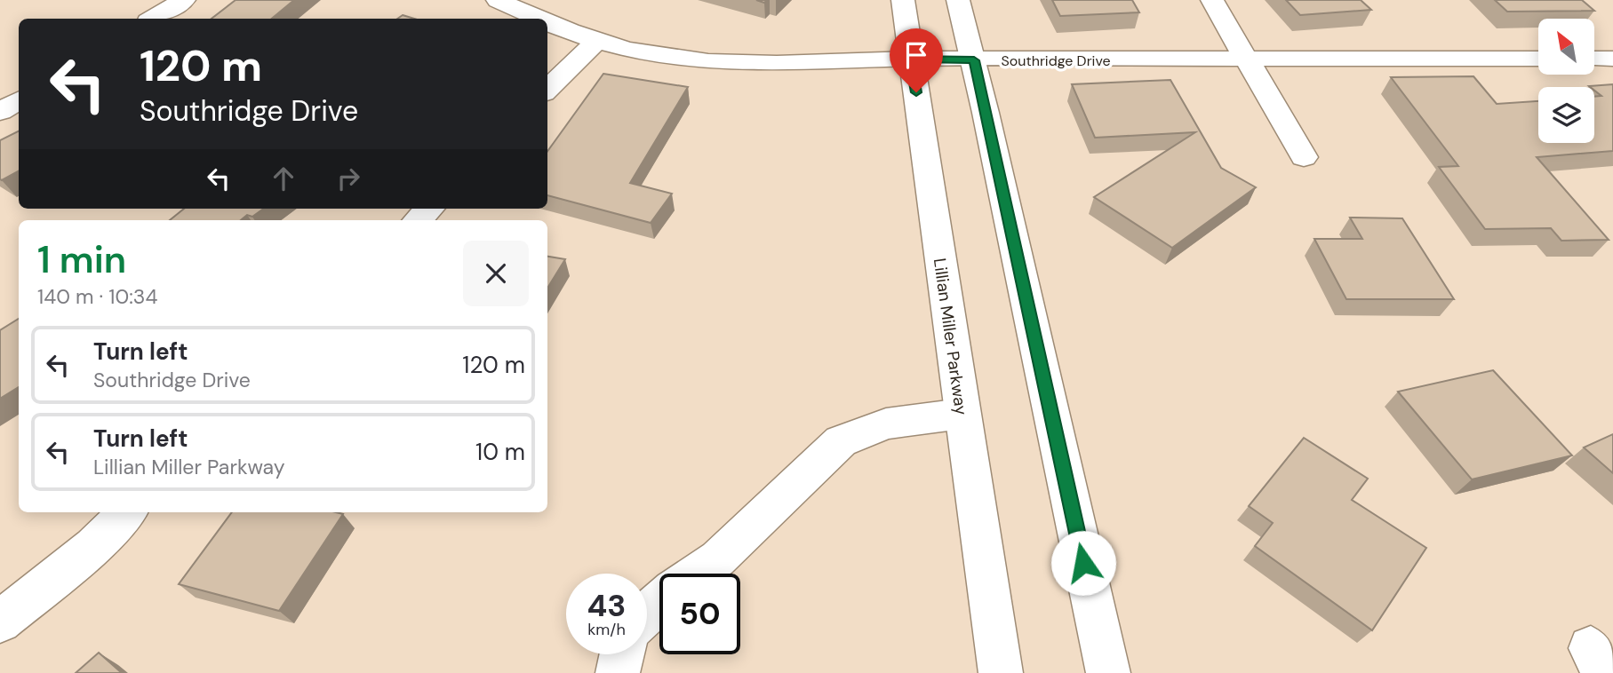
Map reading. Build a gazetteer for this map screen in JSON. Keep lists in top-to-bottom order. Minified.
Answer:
{"streets":{"street":["Southridge Drive","Lillian Miller Parkway"]},"crossings":[["Southridge Drive","Lillian Miller Parkway"]],"north":"top left","page":{"turn":["120 m","Southridge Drive"],"heading":["1 min","140 m · 10:34"],"list":[{"name":"Turn left","note":"Southridge Drive","value":"120 m"},{"name":"Turn left","note":"Lillian Miller Parkway","value":"10 m"}],"speed":"43 km/h","limit":"50"}}
